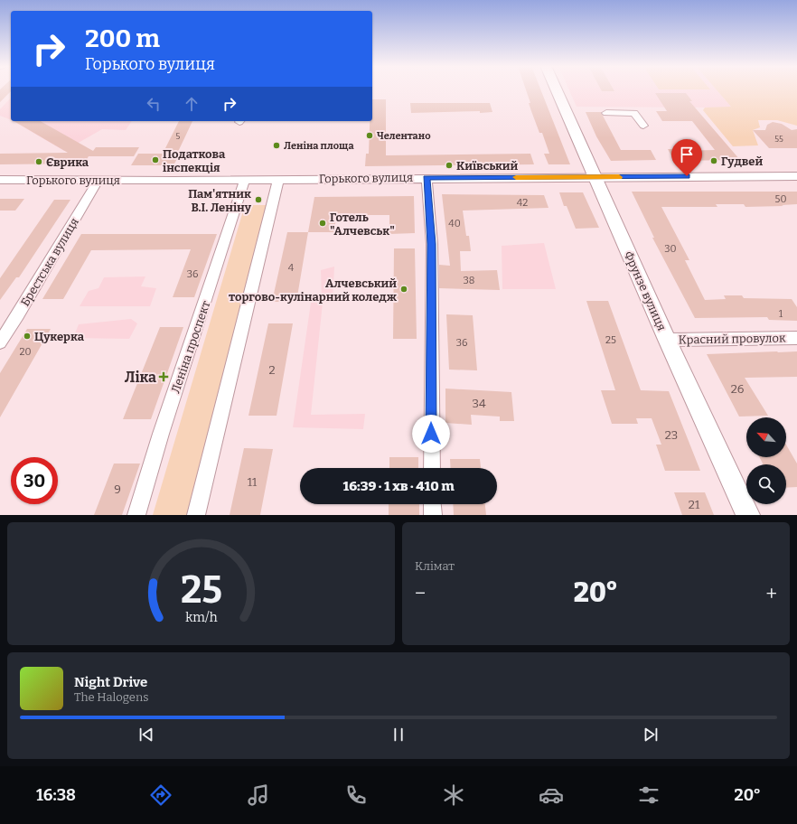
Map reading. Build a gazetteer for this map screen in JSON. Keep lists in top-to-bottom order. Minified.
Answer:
{"streets":{"street":["Горького вулиця","Брестська вулиця","Фрунзе вулиця","Красний провулок","Леніна проспект"]},"crossings":[["Горького вулиця","Брестська вулиця"],["Горького вулиця","Фрунзе вулиця"],["Горького вулиця","Леніна проспект"],["Фрунзе вулиця","Красний провулок"]],"places":{"other":["Челентано","Леніна площа","Податкова інспекція","Гудвей","Єврика","Київський","Пам'ятник В.I. Ленiну","Готель \"Алчевськ\"","Алчевський торгово-кулінарний коледж","Цукерка"],"health":["Ліка"]},"house_numbers":["5","55","50","42","40","30","4","36","38","1","25","36","20","2","26","34","23","11","9","21"],"north":"top left","page":{"turn":["200 m","Горького вулиця"],"limit":"30","trip":"16:39 · 1 хв · 410 m","tile":"Клімат","heat":["−","20°","+"],"song":["Night Drive","The Halogens"],"tabs":["16:38","20°"],"gauge":["25","km/h"]}}
